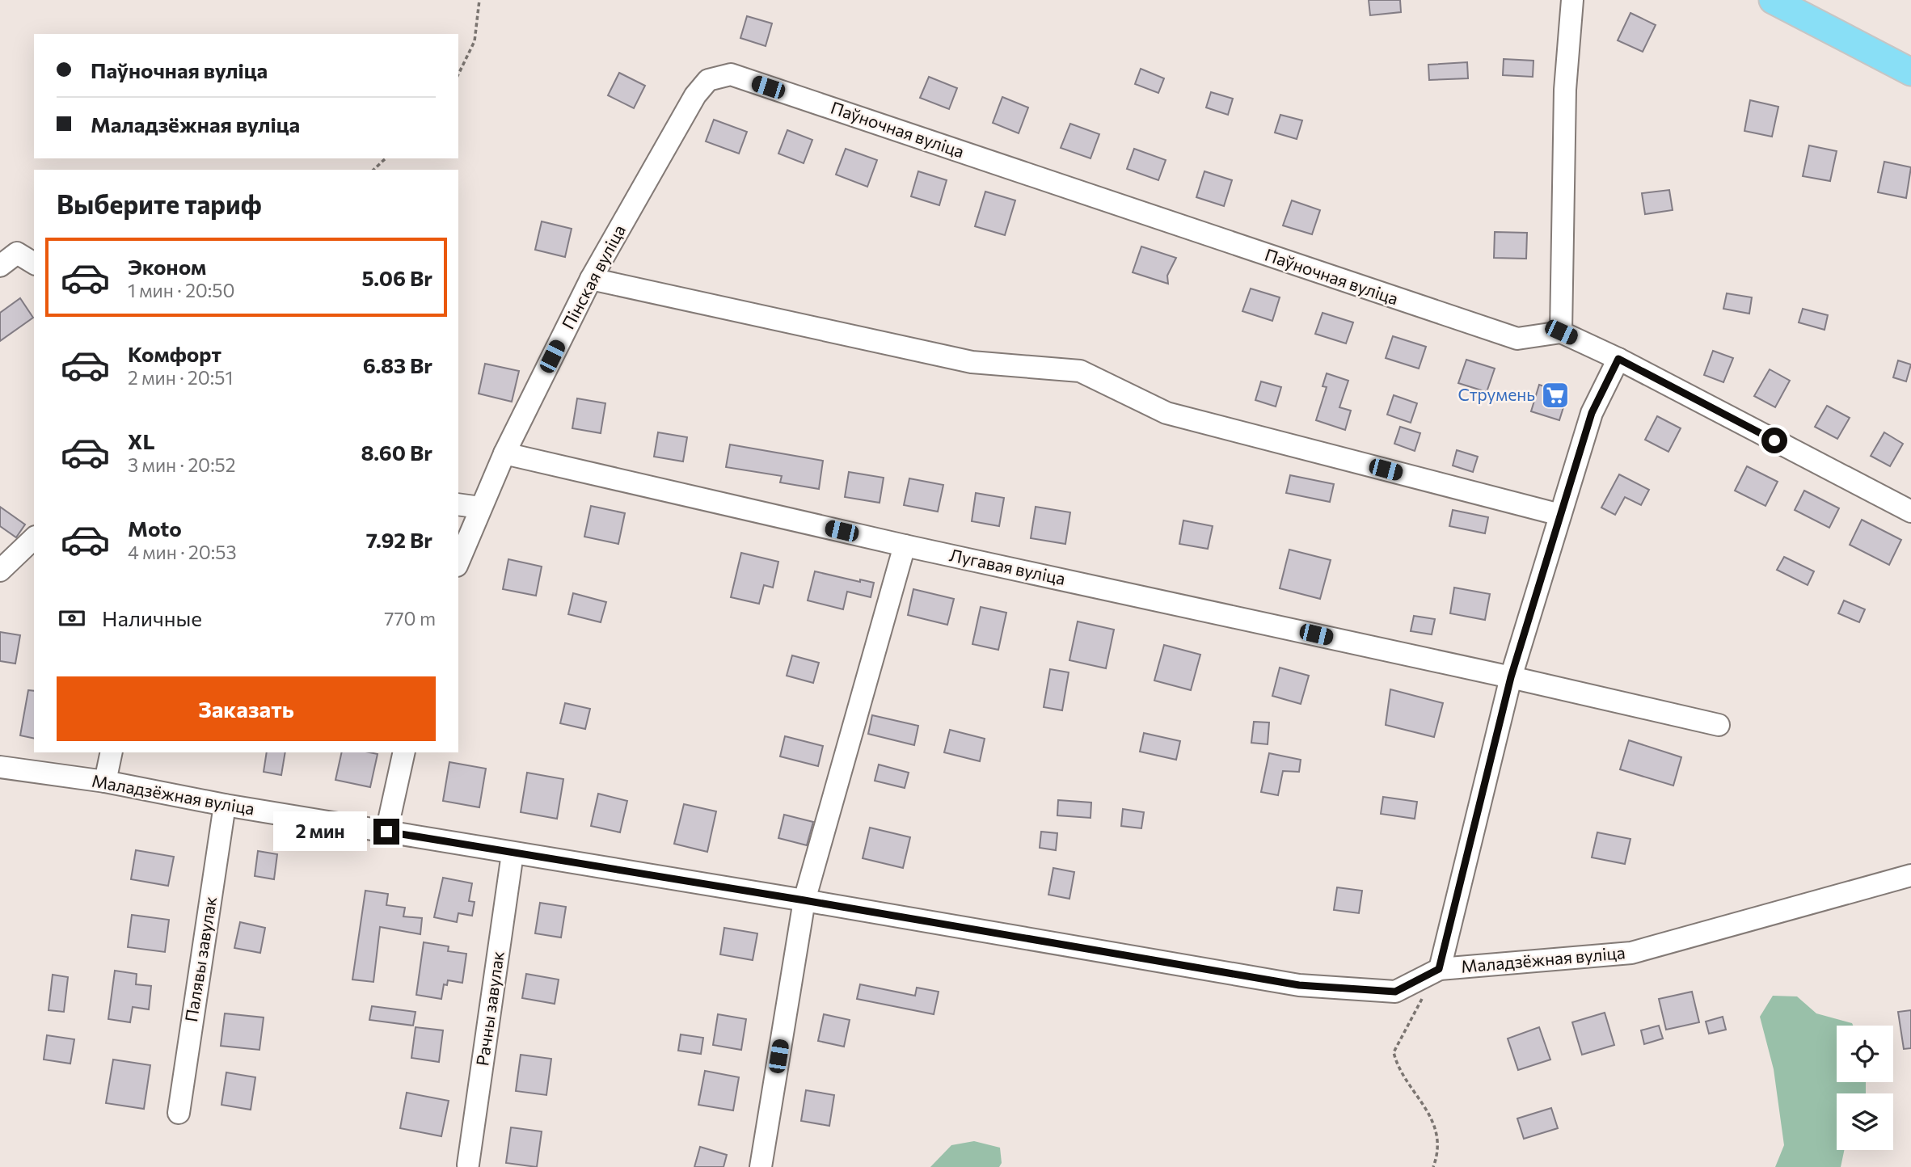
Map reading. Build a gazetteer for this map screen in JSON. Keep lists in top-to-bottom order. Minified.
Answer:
{"streets":{"street":["Паўночная вуліца","Пінская вуліца","Лугавая вуліца","Маладзёжная вуліца","Палявы завулак","Рачны завулак"]},"crossings":[["Паўночная вуліца","Пінская вуліца"],["Пінская вуліца","Лугавая вуліца"],["Маладзёжная вуліца","Палявы завулак"],["Маладзёжная вуліца","Рачны завулак"]],"places":{"supermarket":["Струмень"]},"page":{"banner":["Паўночная вуліца","Маладзёжная вуліца"],"heading":"Выберите тариф","list":[{"name":"Эконом","note":"1 мин · 20:50","value":"5.06 Br"},{"name":"Комфорт","note":"2 мин · 20:51","value":"6.83 Br"},{"name":"XL","note":"3 мин · 20:52","value":"8.60 Br"},{"name":"Moto","note":"4 мин · 20:53","value":"7.92 Br"}],"pay":["Наличные","770 m"],"buttons":"Заказать","bubble":"2 мин"}}
